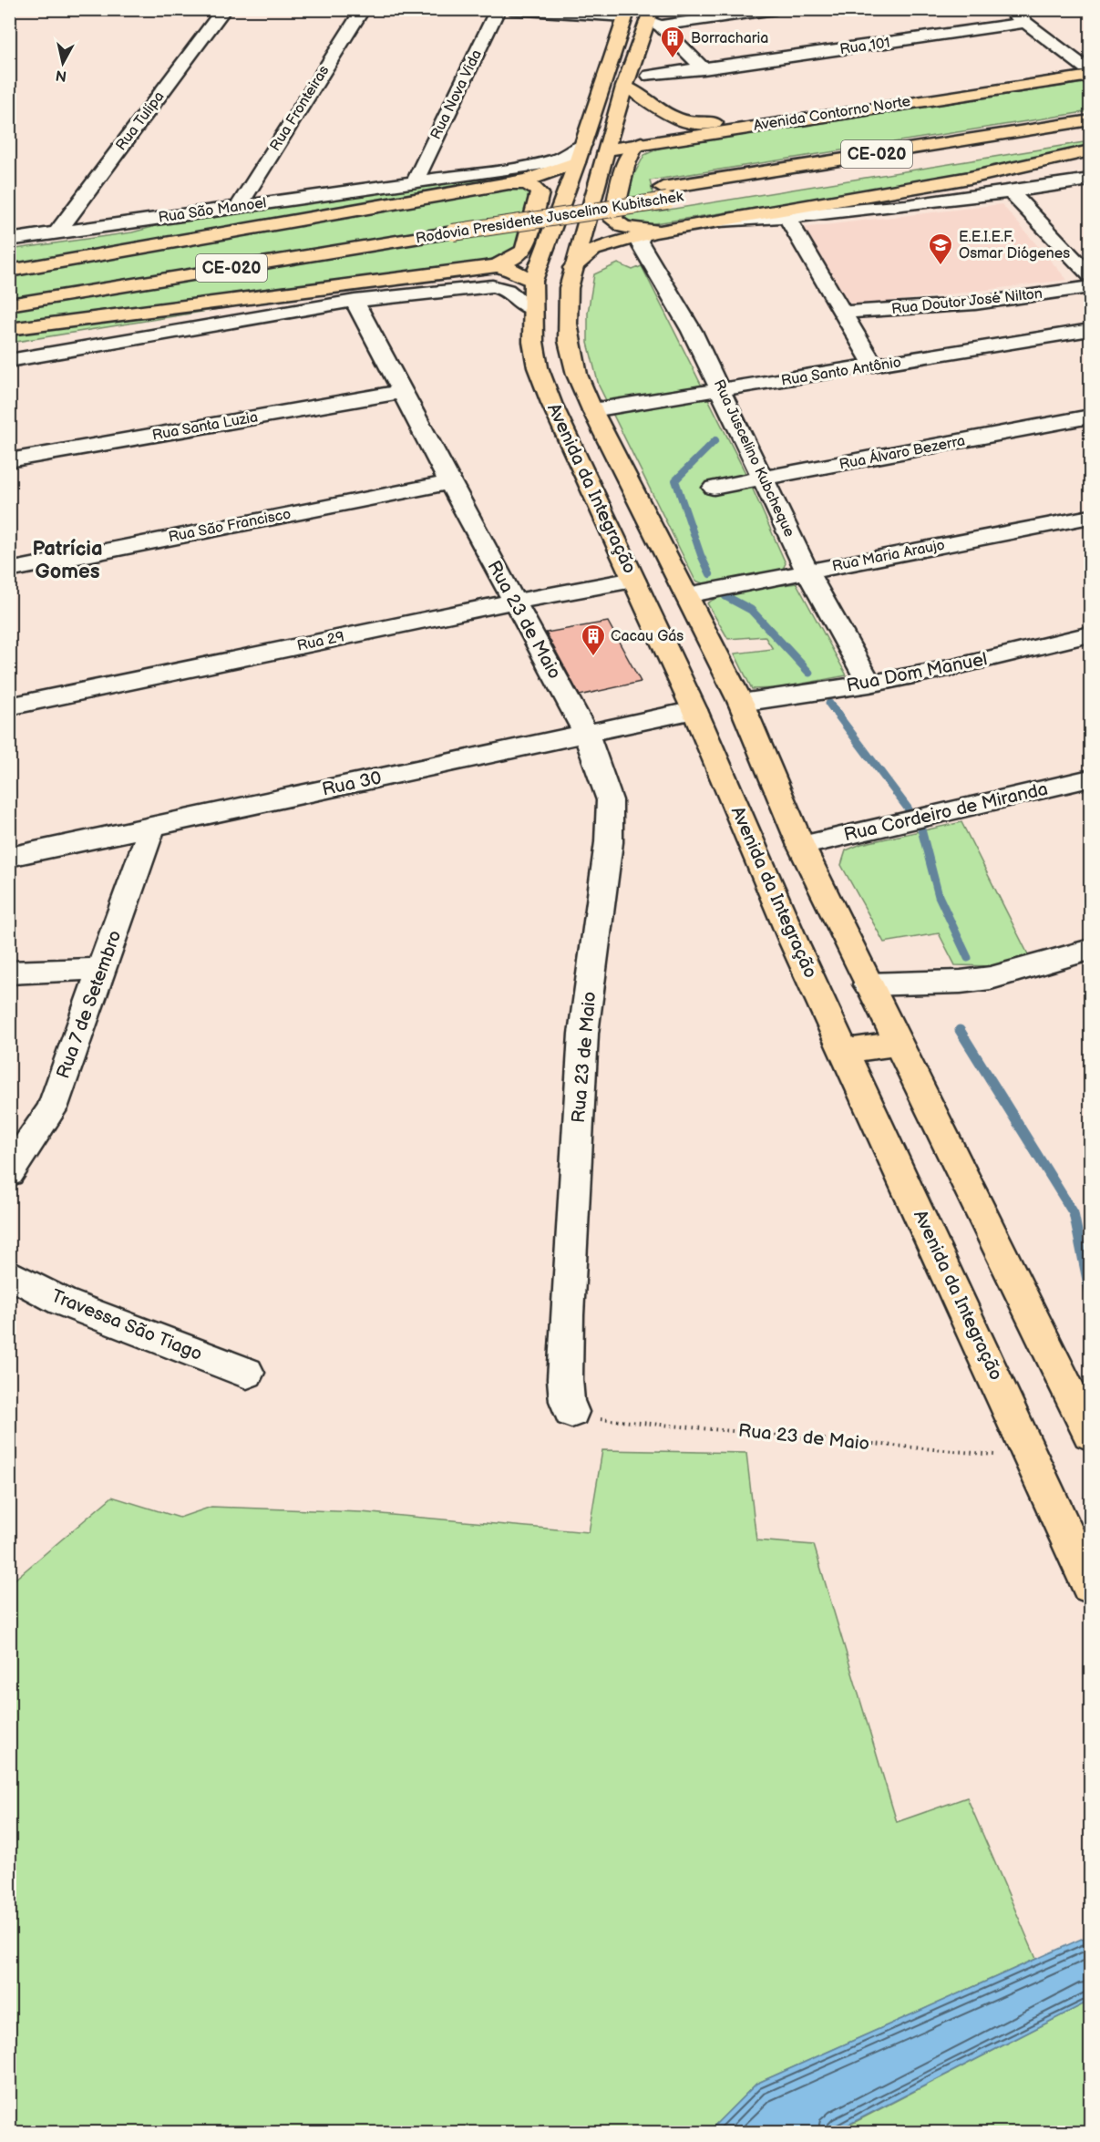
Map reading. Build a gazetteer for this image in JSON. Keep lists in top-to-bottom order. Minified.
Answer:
{"streets":{"main road":["Avenida Contorno Norte","CE-020","Rodovia Presidente Juscelino Kubitschek","Avenida da Integração"],"street":["Rua 101","Rua Nova Vida","Rua Fronteiras","Rua Tulipa","Rua São Manoel","Rua Doutor José Nilton","Rua Santo Antônio","Rua Santa Luzia","Rua Álvaro Bezerra","Rua Juscelino Kubcheque","Rua São Francisco","Rua Maria Araujo","Rua 23 de Maio","Rua 29","Rua Dom Manuel","Rua 30","Rua Cordeiro de Miranda","Rua 7 de Setembro","Travessa São Tiago"]},"crossings":[["Rua Nova Vida","Rua São Manoel"],["Rua Fronteiras","Rua São Manoel"],["Avenida Contorno Norte","Avenida da Integração"],["Rua Tulipa","Rua São Manoel"],["Rua São Manoel","Avenida da Integração"],["Rua Santo Antônio","Rua Juscelino Kubcheque"],["Rua Santo Antônio","Avenida da Integração"],["Rua Santa Luzia","Rua 23 de Maio"],["Rua Álvaro Bezerra","Rua Juscelino Kubcheque"],["Rua Juscelino Kubcheque","Rua Maria Araujo"],["Rua Juscelino Kubcheque","Rua Dom Manuel"],["Avenida da Integração","Rua Maria Araujo"],["Avenida da Integração","Rua 23 de Maio"],["Avenida da Integração","Rua 29"],["Avenida da Integração","Rua Dom Manuel"],["Avenida da Integração","Rua 30"],["Avenida da Integração","Rua Cordeiro de Miranda"],["Rua São Francisco","Rua 23 de Maio"],["Rua 23 de Maio","Rua 29"],["Rua 23 de Maio","Rua 30"],["Rua 30","Rua 7 de Setembro"]],"districts":["Patrícia Gomes"],"places":{"building":["Borracharia","Cacau Gás"],"school or university":["E.E.I.E.F. Osmar Diógenes"]},"north":"bottom"}
